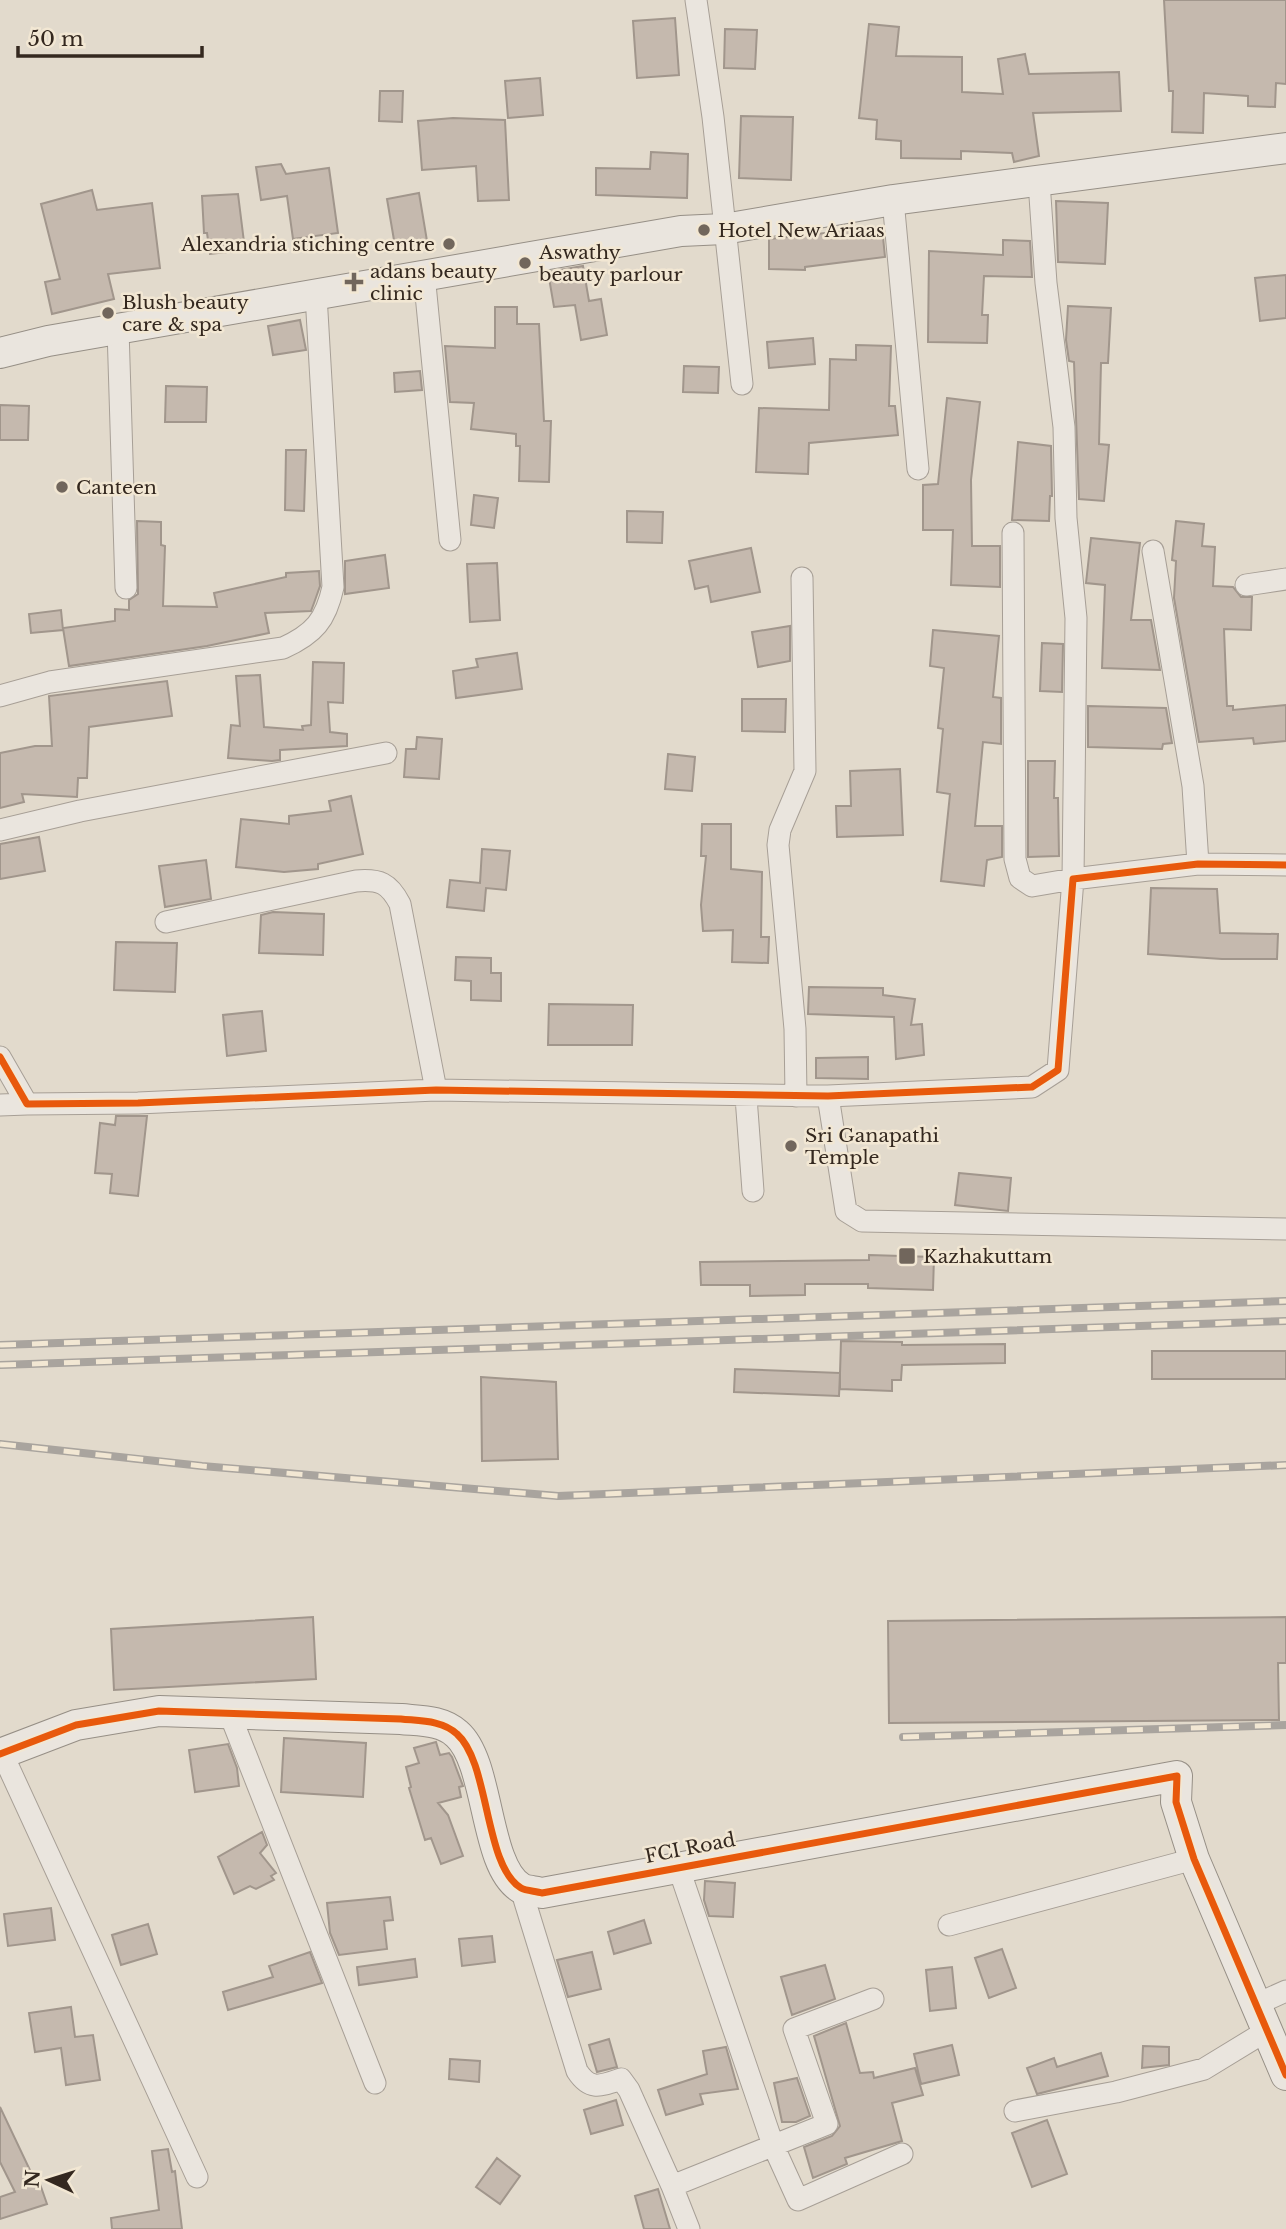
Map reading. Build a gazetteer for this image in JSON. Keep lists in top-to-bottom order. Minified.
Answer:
{"streets":{"street":["FCI Road"]},"places":{"other":["Hotel New Ariaas","Alexandria stiching centre","Aswathy beauty parlour","Blush beauty care & spa","Canteen","Sri Ganapathi Temple"],"health":["adans beauty clinic"],"transit":["Kazhakuttam"]},"scale_bar":"50 m","north":"left"}
